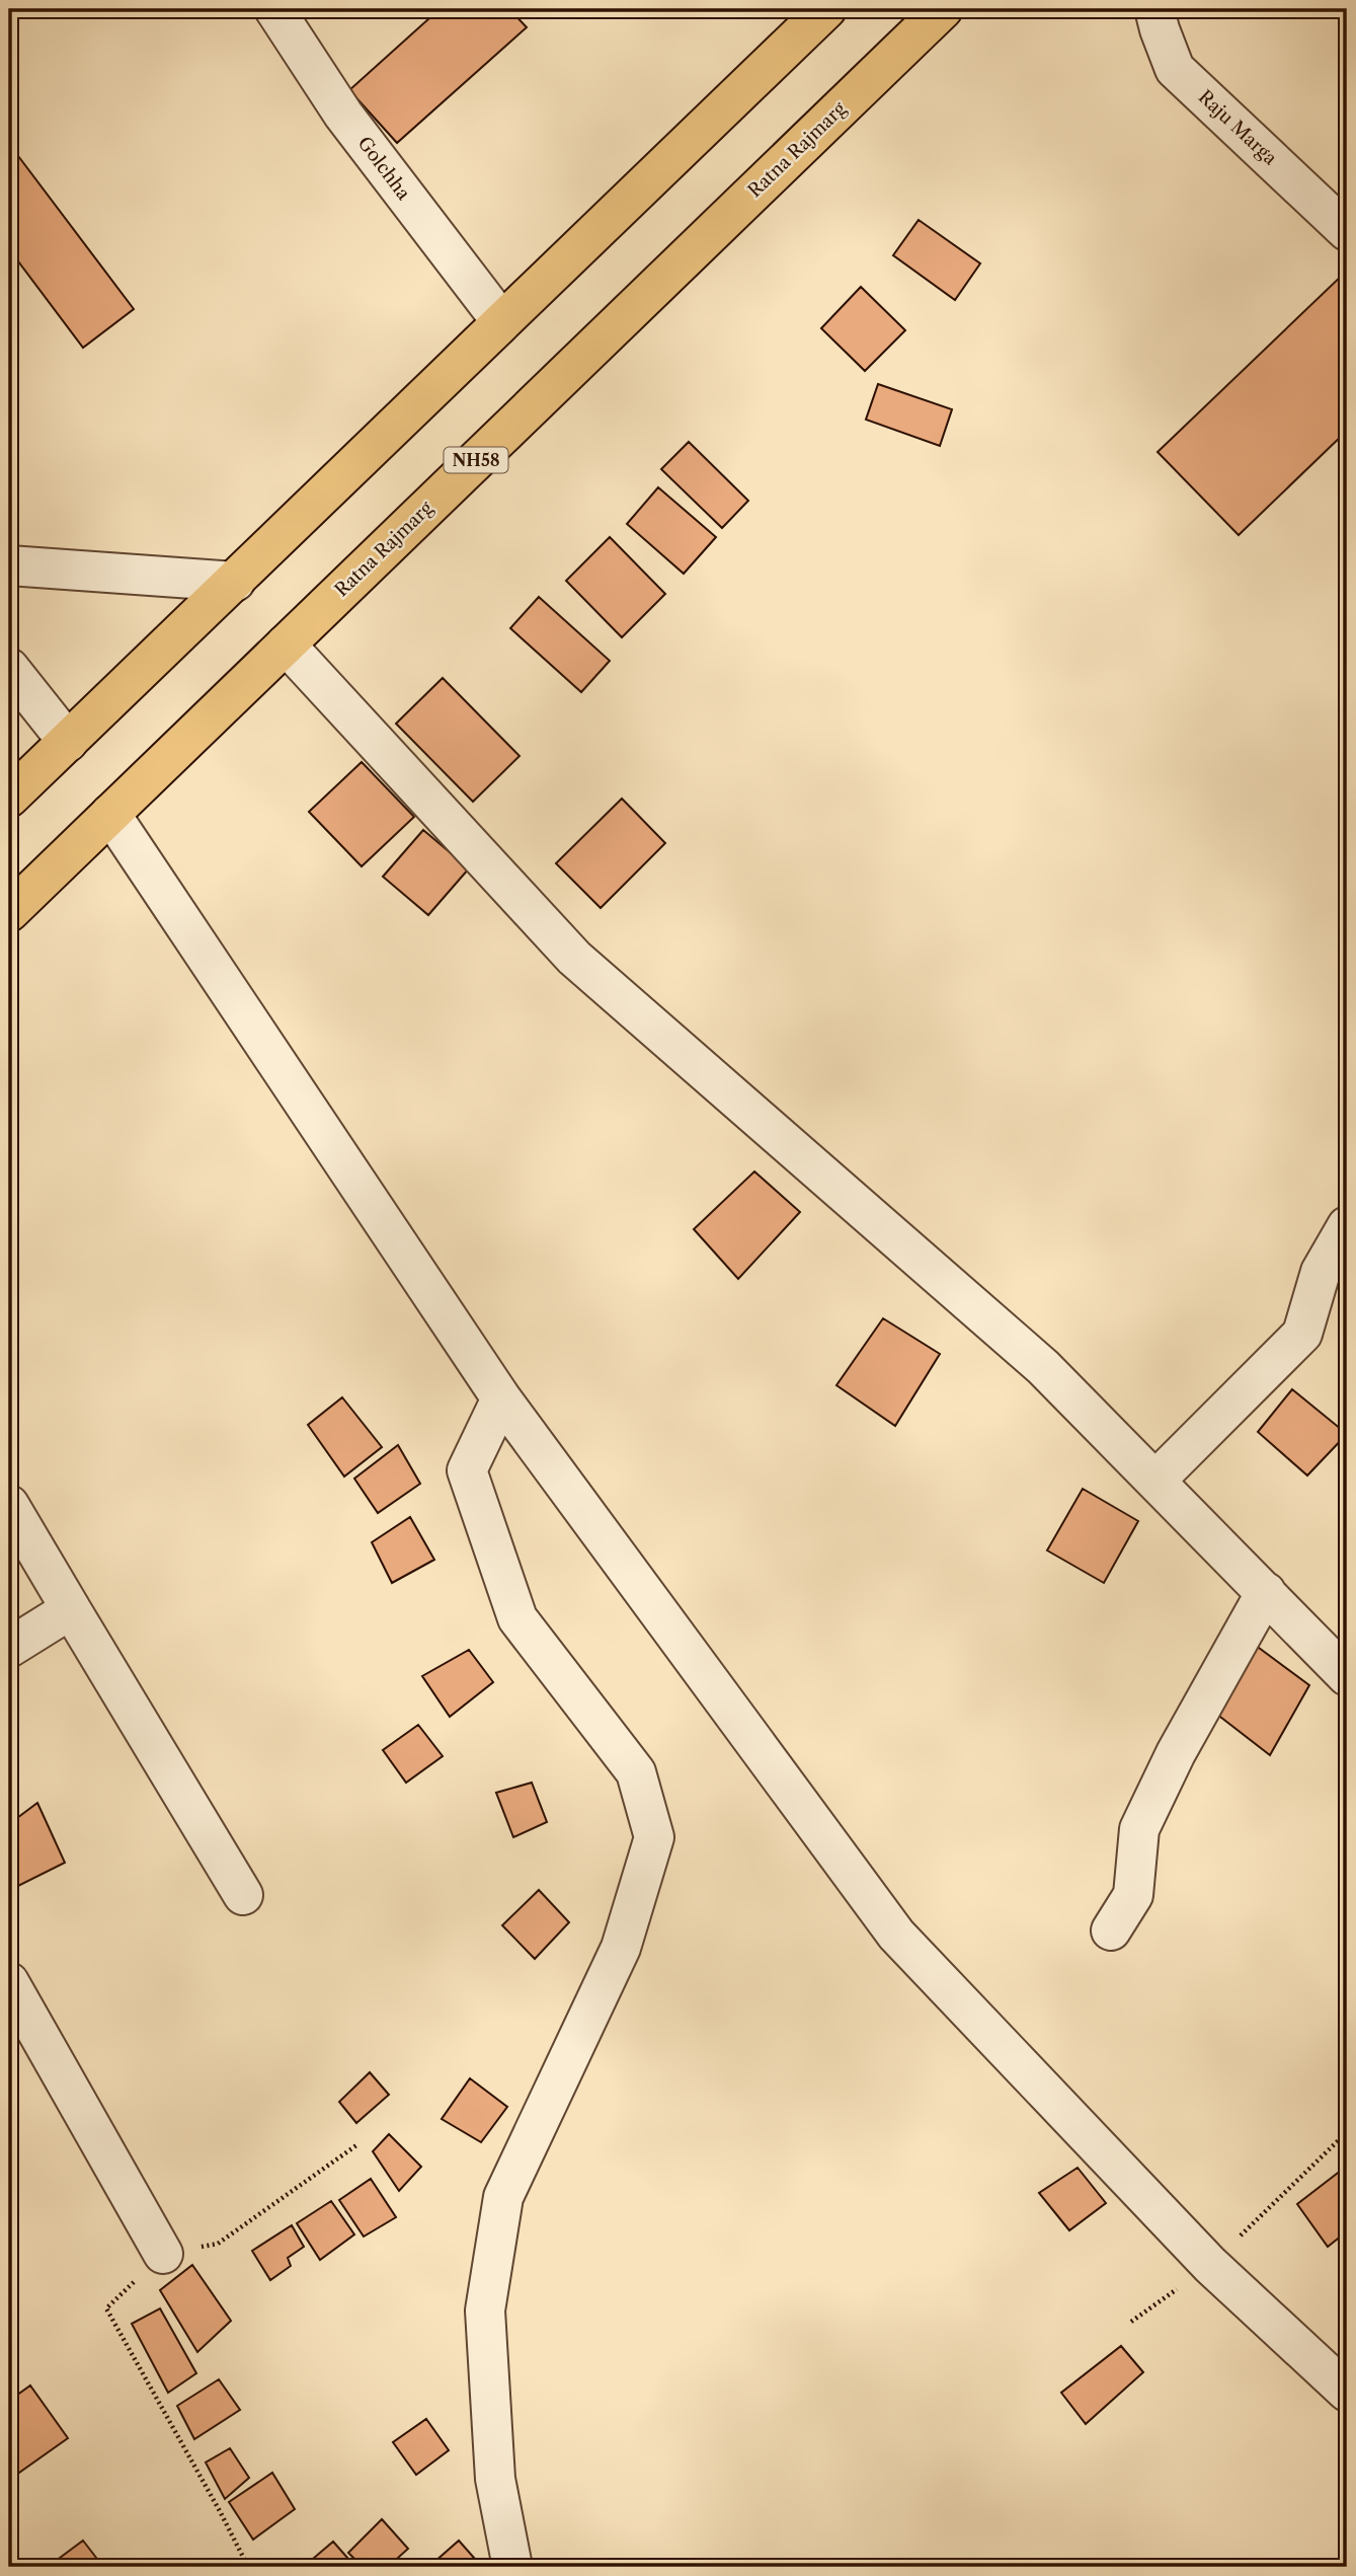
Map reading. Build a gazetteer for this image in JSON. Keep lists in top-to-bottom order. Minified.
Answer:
{"streets":{"highway":["Ratna Rajmarg","NH58"],"street":["Raju Marga","Golchha"]}}
